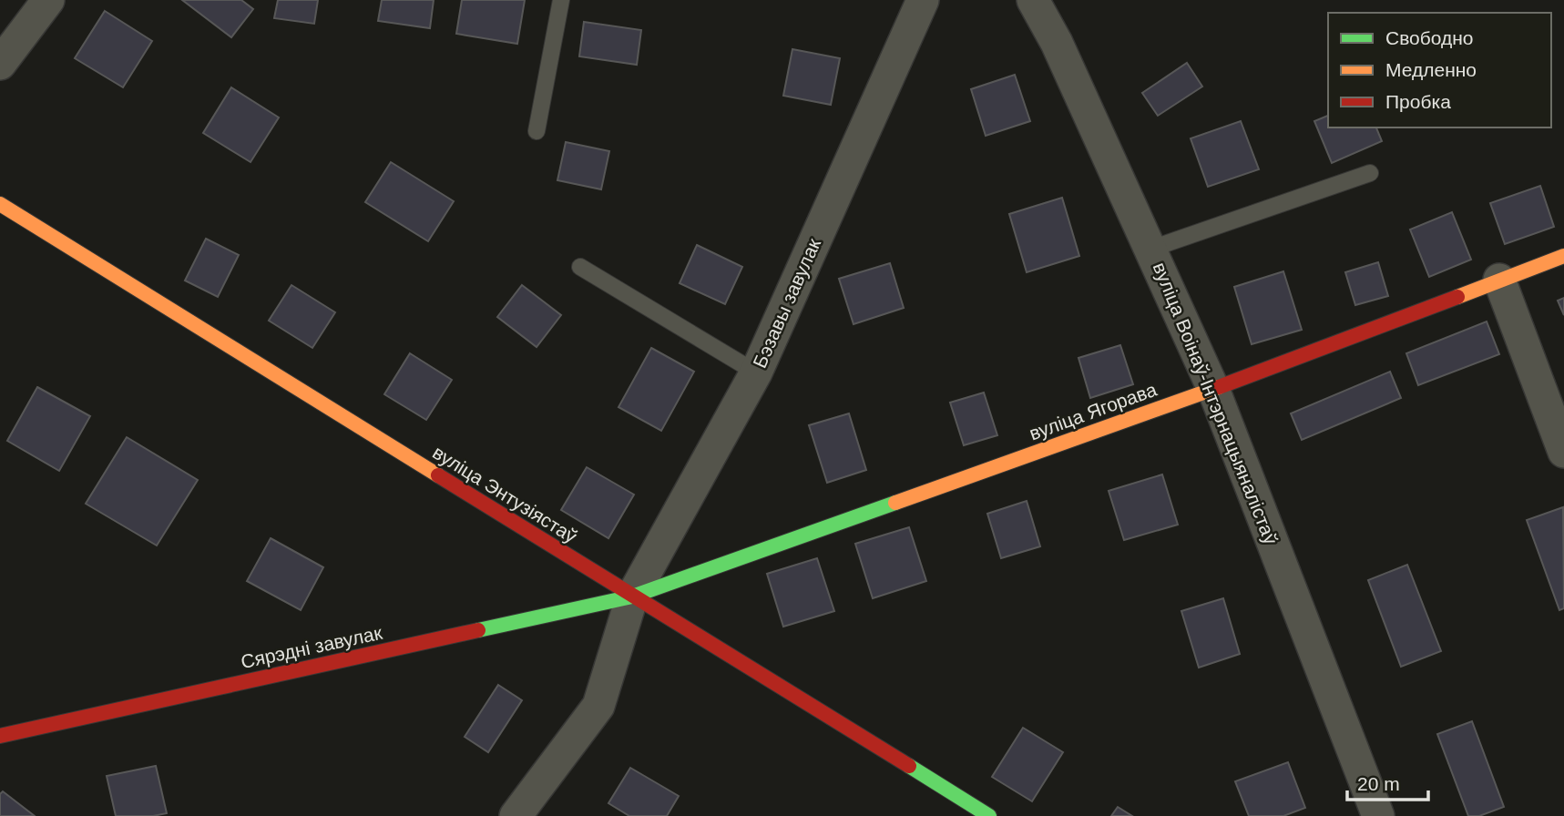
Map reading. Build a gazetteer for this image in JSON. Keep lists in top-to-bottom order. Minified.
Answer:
{"streets":{"street":["Бэзавы завулак","вуліца Воінаў-Інтэрнацыяналістаў","вуліца Ягорава","вуліца Энтузіястаў","Сярэдні завулак"]},"crossings":[["Бэзавы завулак","вуліца Ягорава"],["Бэзавы завулак","вуліца Энтузіястаў"],["Бэзавы завулак","Сярэдні завулак"],["вуліца Воінаў-Інтэрнацыяналістаў","вуліца Ягорава"],["вуліца Ягорава","вуліца Энтузіястаў"],["вуліца Ягорава","Сярэдні завулак"],["вуліца Энтузіястаў","Сярэдні завулак"]],"legend":["Свободно","Медленно","Пробка"],"scale_bar":"20 m"}
